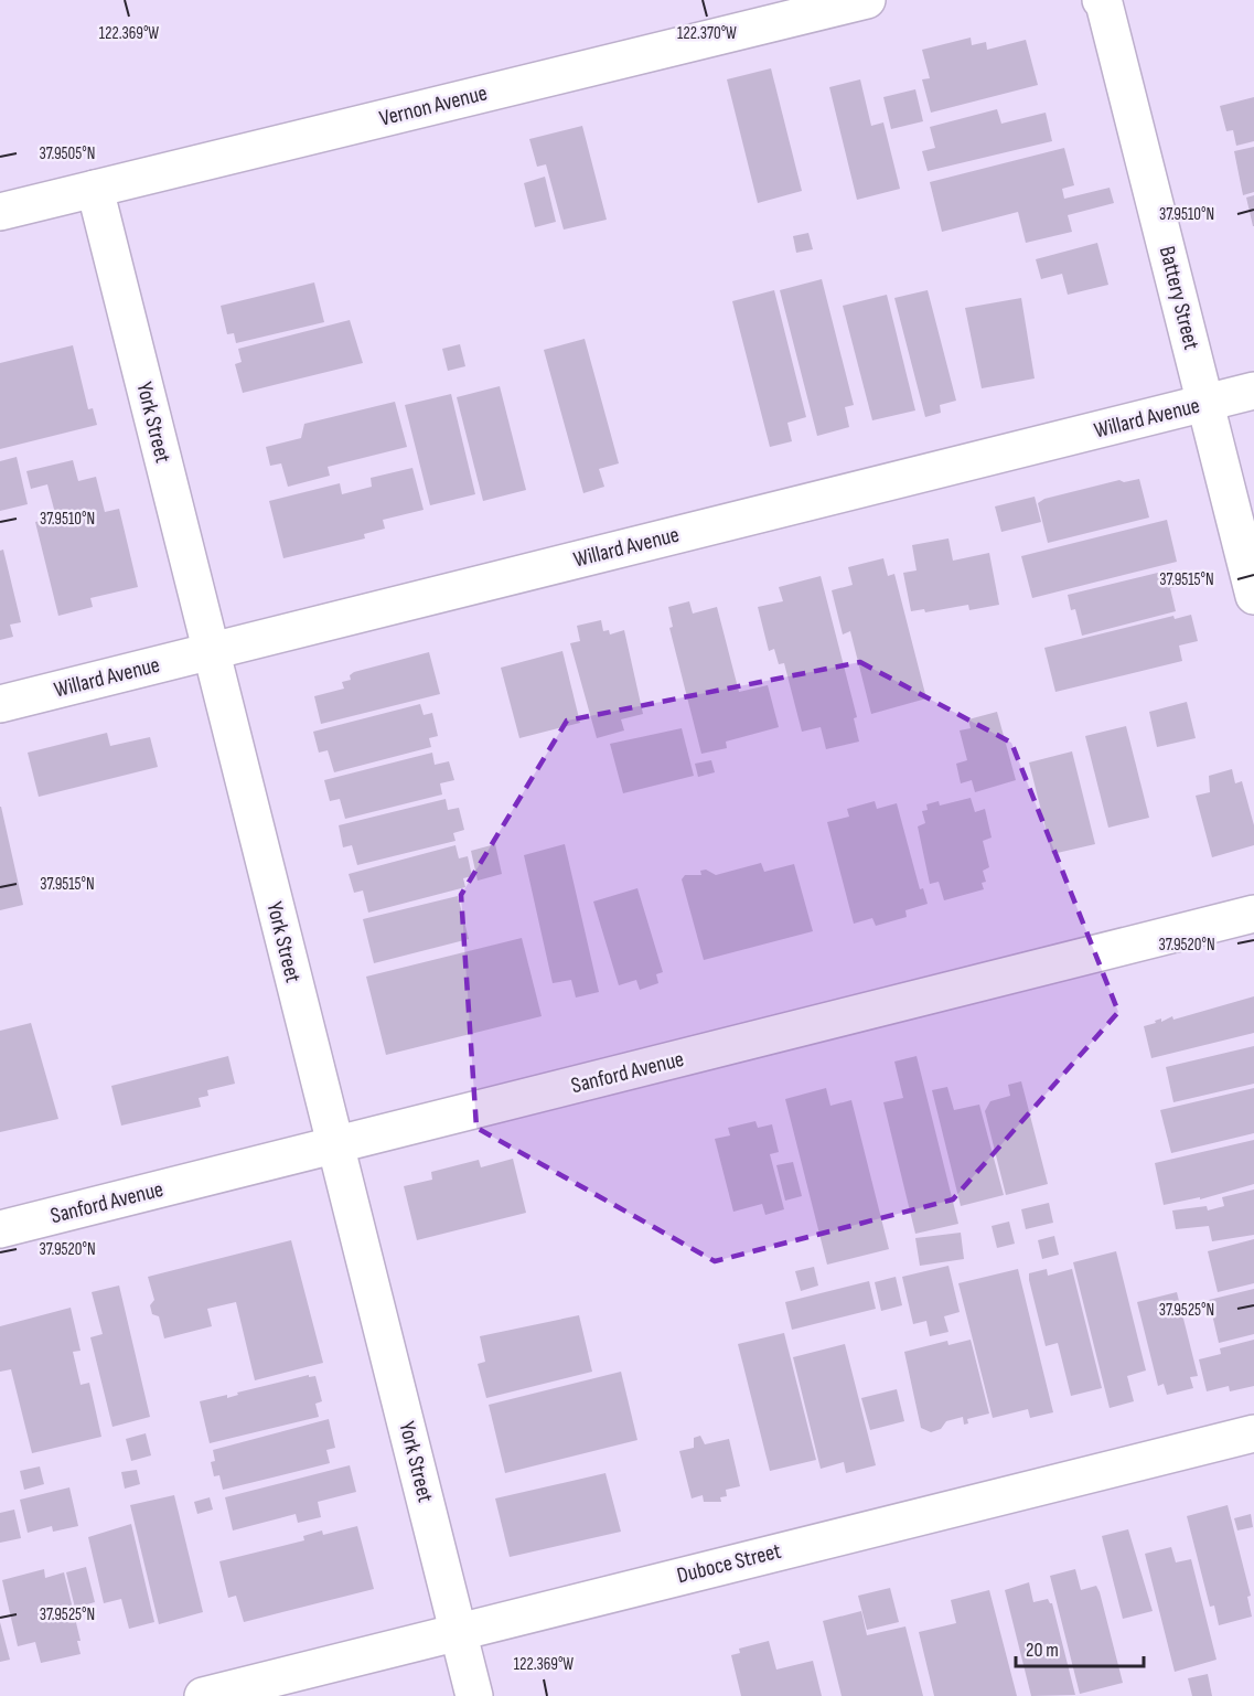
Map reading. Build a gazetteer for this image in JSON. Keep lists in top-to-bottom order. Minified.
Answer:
{"streets":{"street":["Vernon Avenue","Battery Street","Willard Avenue","York Street","Sanford Avenue","Duboce Street"]},"crossings":[["Vernon Avenue","York Street"],["Battery Street","Willard Avenue"],["Willard Avenue","York Street"],["York Street","Sanford Avenue"],["York Street","Duboce Street"]],"scale_bar":"20 m","coordinates":["122.369°W","122.370°W","37.9505°N","37.9510°N","37.9515°N","37.9520°N","37.9525°N"]}
